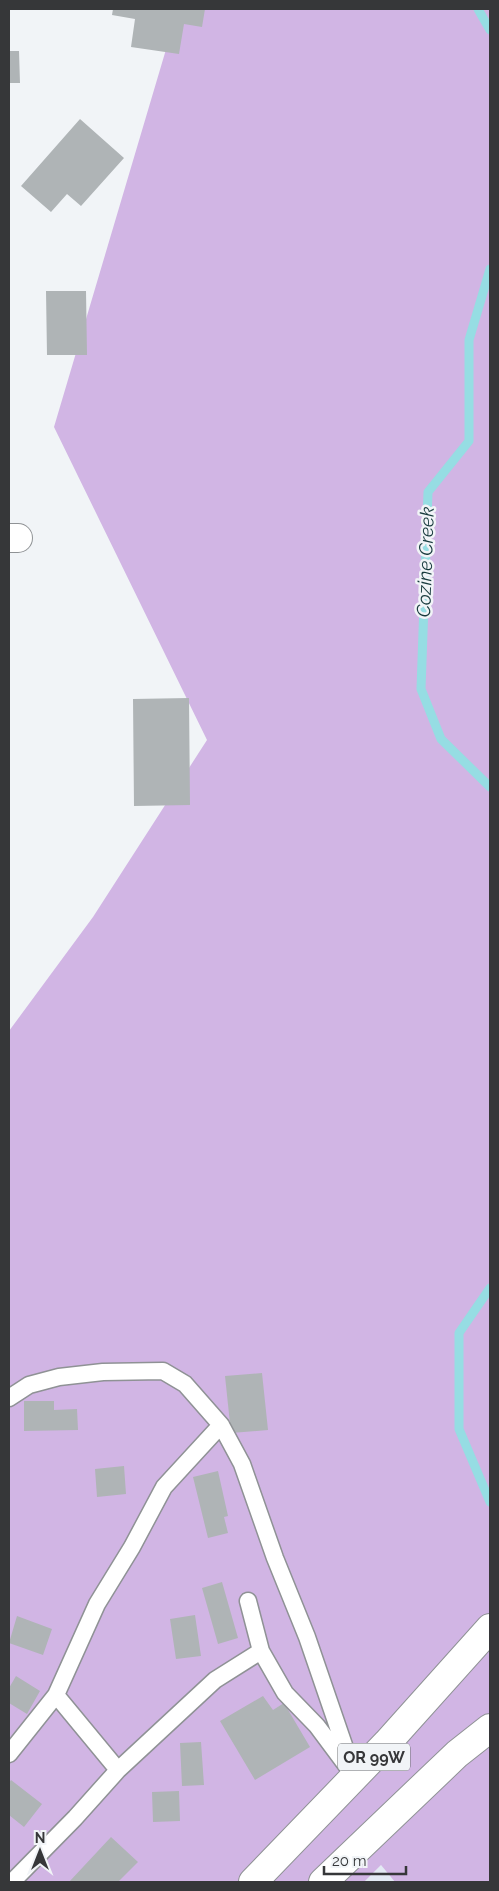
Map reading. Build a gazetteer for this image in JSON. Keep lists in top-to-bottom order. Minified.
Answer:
{"streets":{"highway":["OR 99W"]},"water":["Cozine Creek"],"scale_bar":"20 m","north":"top"}
